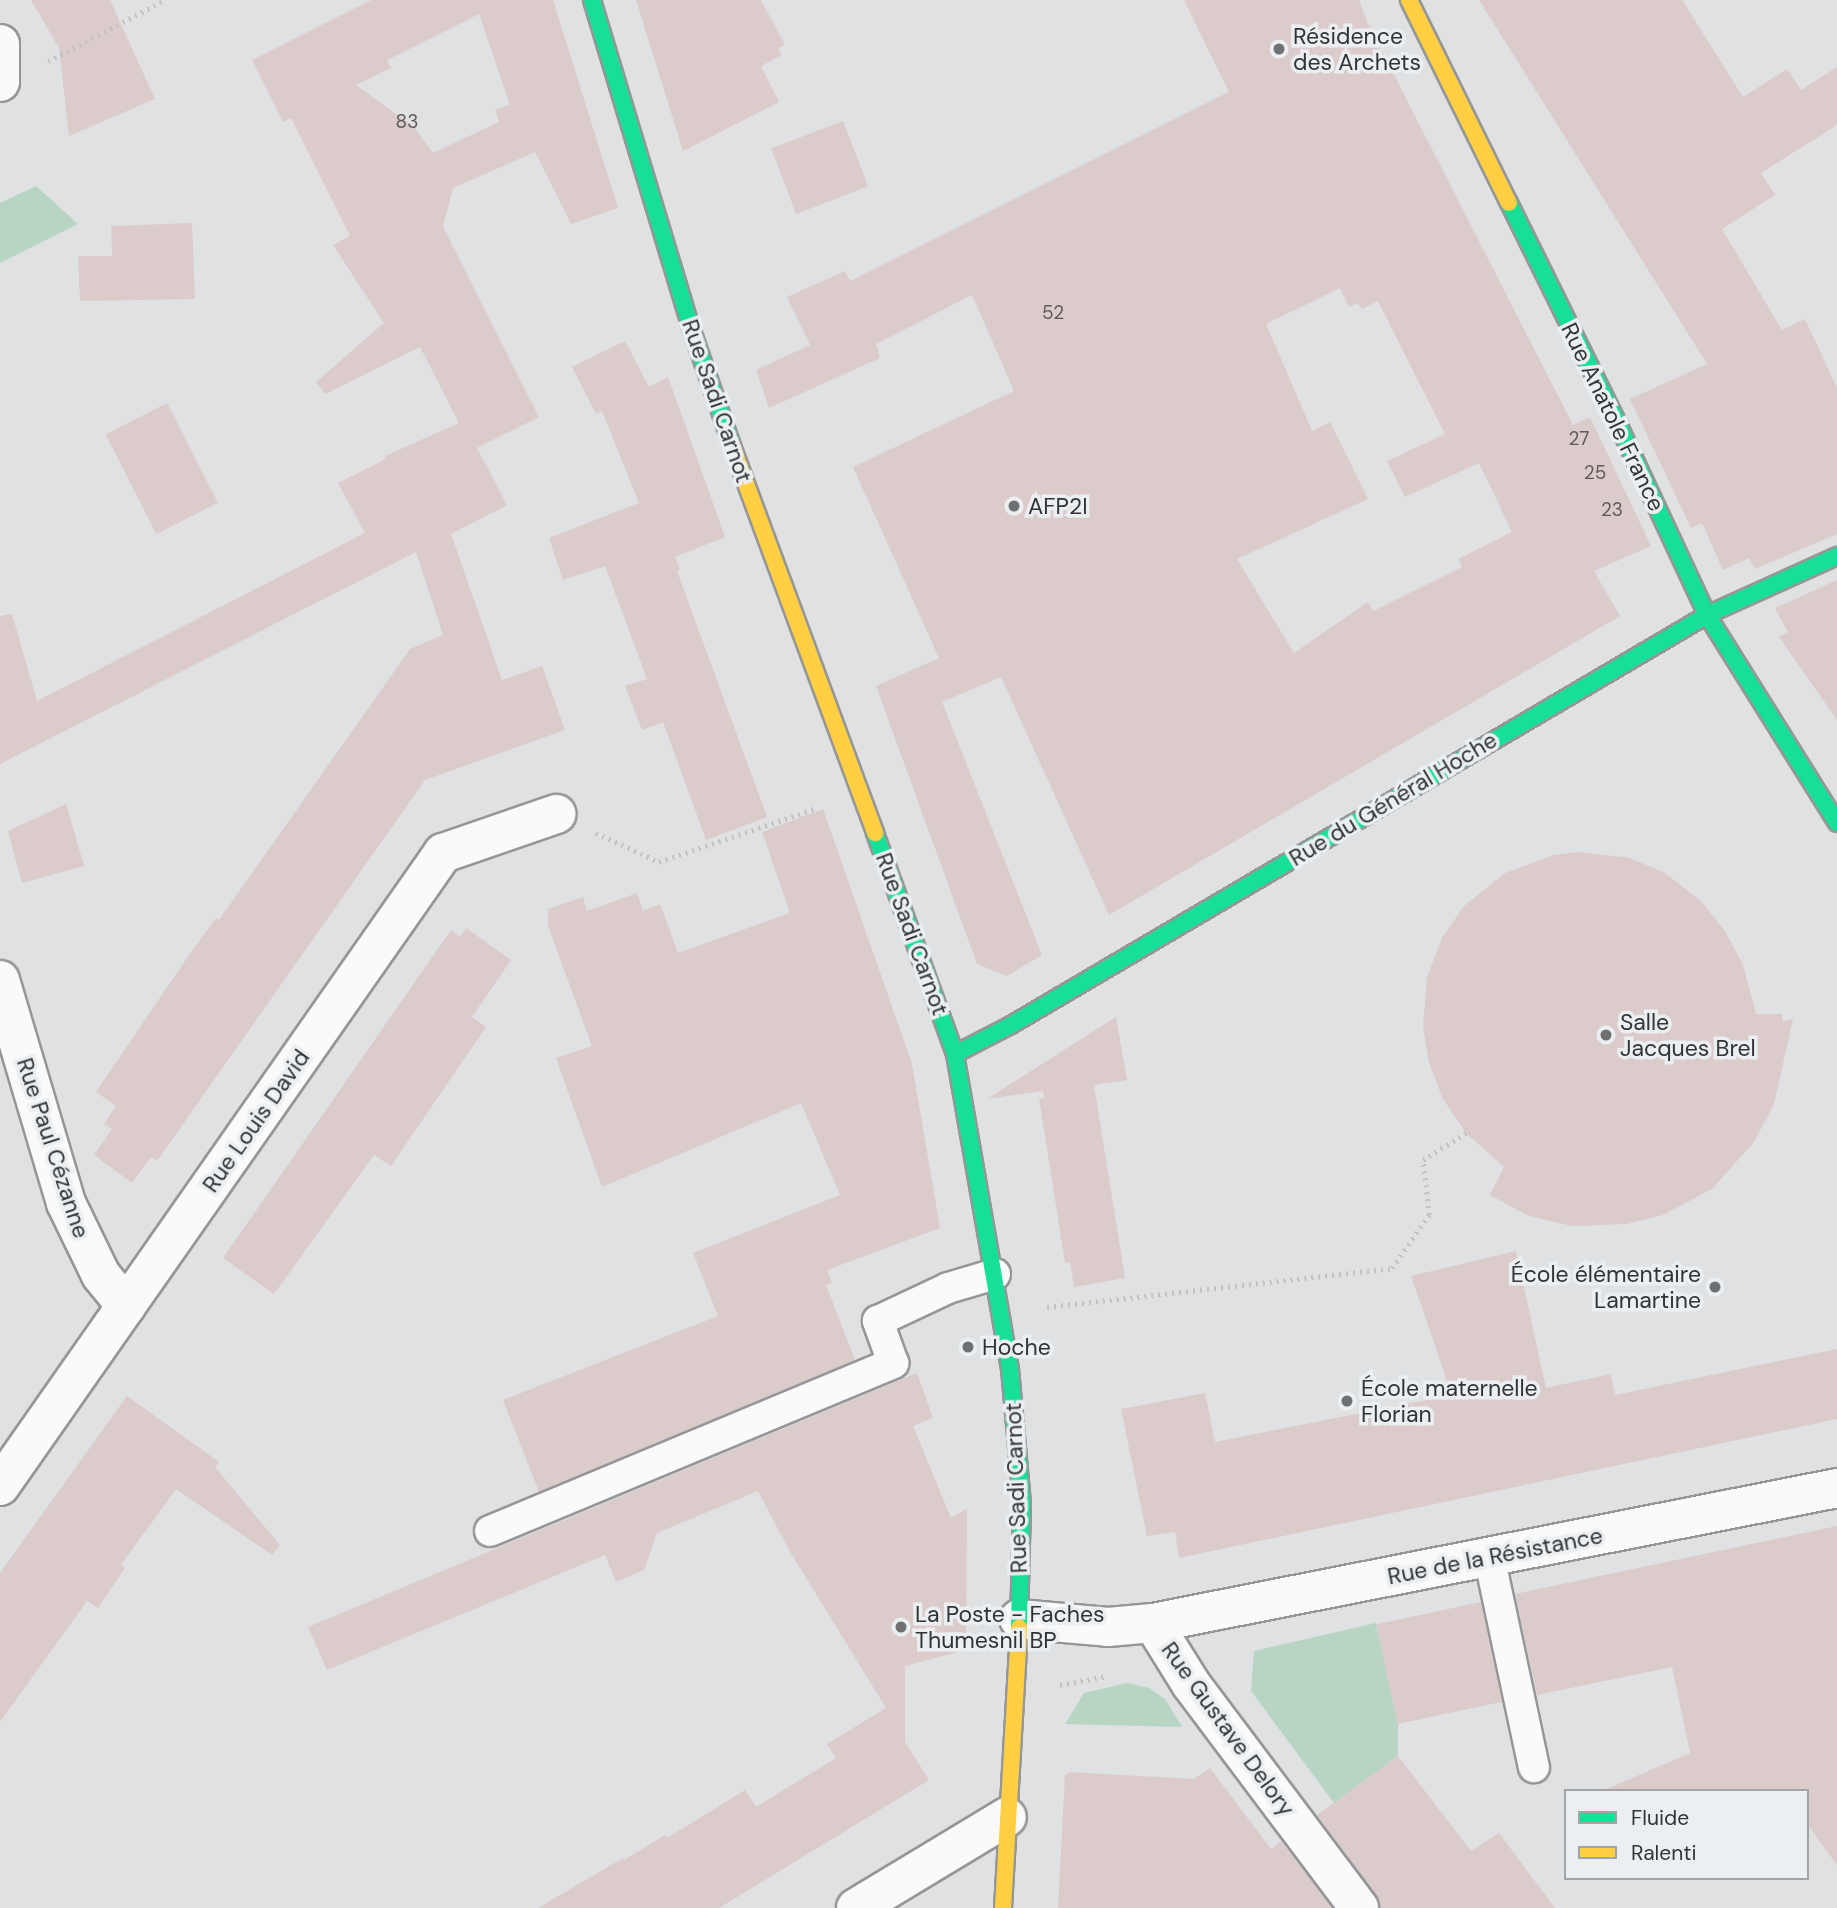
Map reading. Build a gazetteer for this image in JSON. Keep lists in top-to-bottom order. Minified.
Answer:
{"streets":{"street":["Rue Sadi Carnot","Rue Anatole France","Rue du Général Hoche","Rue Louis David","Rue Paul Cézanne","Rue de la Résistance","Rue Gustave Delory"]},"crossings":[["Rue Sadi Carnot","Rue du Général Hoche"],["Rue Sadi Carnot","Rue Gustave Delory"],["Rue Anatole France","Rue du Général Hoche"],["Rue Louis David","Rue Paul Cézanne"],["Rue de la Résistance","Rue Gustave Delory"]],"places":["Résidence des Archets","AFP2I","Salle Jacques Brel","École élémentaire Lamartine","Hoche","École maternelle Florian","La Poste - Faches Thumesnil BP"],"house_numbers":["83","52","27","25","23"],"legend":["Fluide","Ralenti"]}
